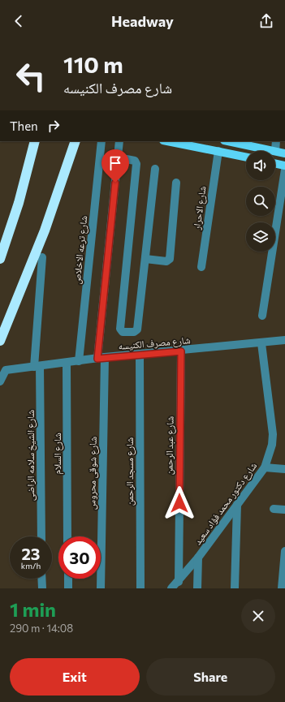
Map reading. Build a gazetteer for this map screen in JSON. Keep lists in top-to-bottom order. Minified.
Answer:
{"streets":{"street":["شارع الاحرار","شارع ترعه الاخلاص","شارع مصرف الكنيسه","شارع عبد الرحمن","شارع السلام","شارع الشيخ سلامه الراضى","شارع مسجد الرحمن","شارع شوقى محروس","شارع دكتور محمد فؤاد سعيد"]},"crossings":[["شارع ترعه الاخلاص","شارع مصرف الكنيسه"],["شارع مصرف الكنيسه","شارع عبد الرحمن"],["شارع مصرف الكنيسه","شارع السلام"],["شارع مصرف الكنيسه","شارع الشيخ سلامه الراضى"],["شارع مصرف الكنيسه","شارع مسجد الرحمن"],["شارع مصرف الكنيسه","شارع شوقى محروس"],["شارع مصرف الكنيسه","شارع دكتور محمد فؤاد سعيد"],["شارع عبد الرحمن","شارع دكتور محمد فؤاد سعيد"]],"page":{"header":"Headway","turn":["110 m","شارع مصرف الكنيسه"],"then":"Then","speed":"23 km/h","limit":"30","heading":["1 min","290 m · 14:08"],"buttons":["Exit","Share"]}}
